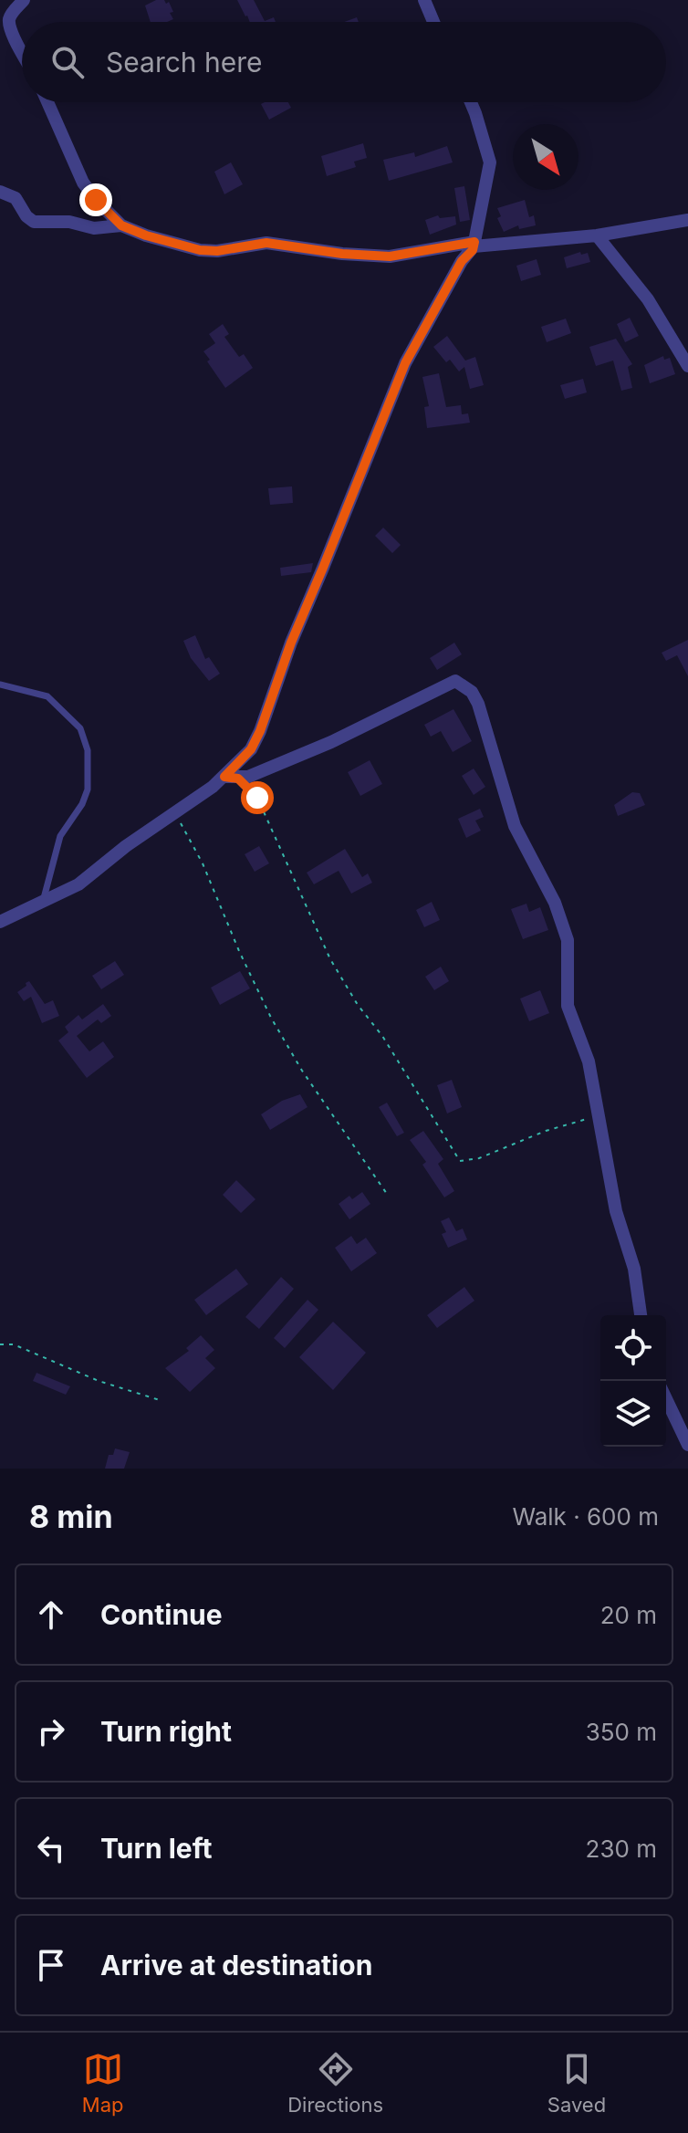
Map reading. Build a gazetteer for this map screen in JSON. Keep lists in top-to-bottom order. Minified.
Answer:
{"north":"bottom right","page":{"search":"Search here","heading":["8 min","Walk · 600 m"],"list":[["Continue","20 m"],["Turn right","350 m"],["Turn left","230 m"],"Arrive at destination"],"nav":["Map","Directions","Saved"]}}
